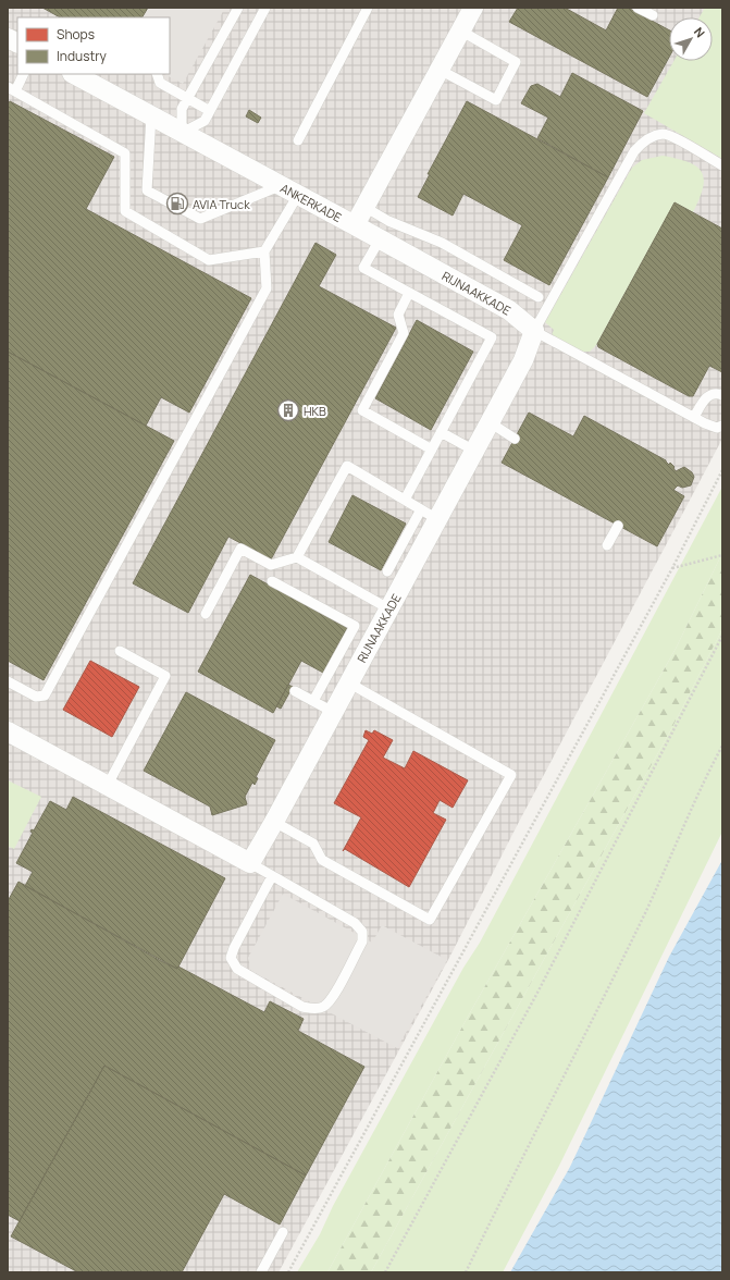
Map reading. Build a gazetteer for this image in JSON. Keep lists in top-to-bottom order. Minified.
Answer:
{"streets":{"street":["ANKERKADE","RIJNAAKKADE"]},"crossings":[["ANKERKADE","RIJNAAKKADE"]],"places":{"fuel station":["AVIA Truck"],"building":["HKB"]},"legend":["Shops","Industry"],"north":"top right"}
